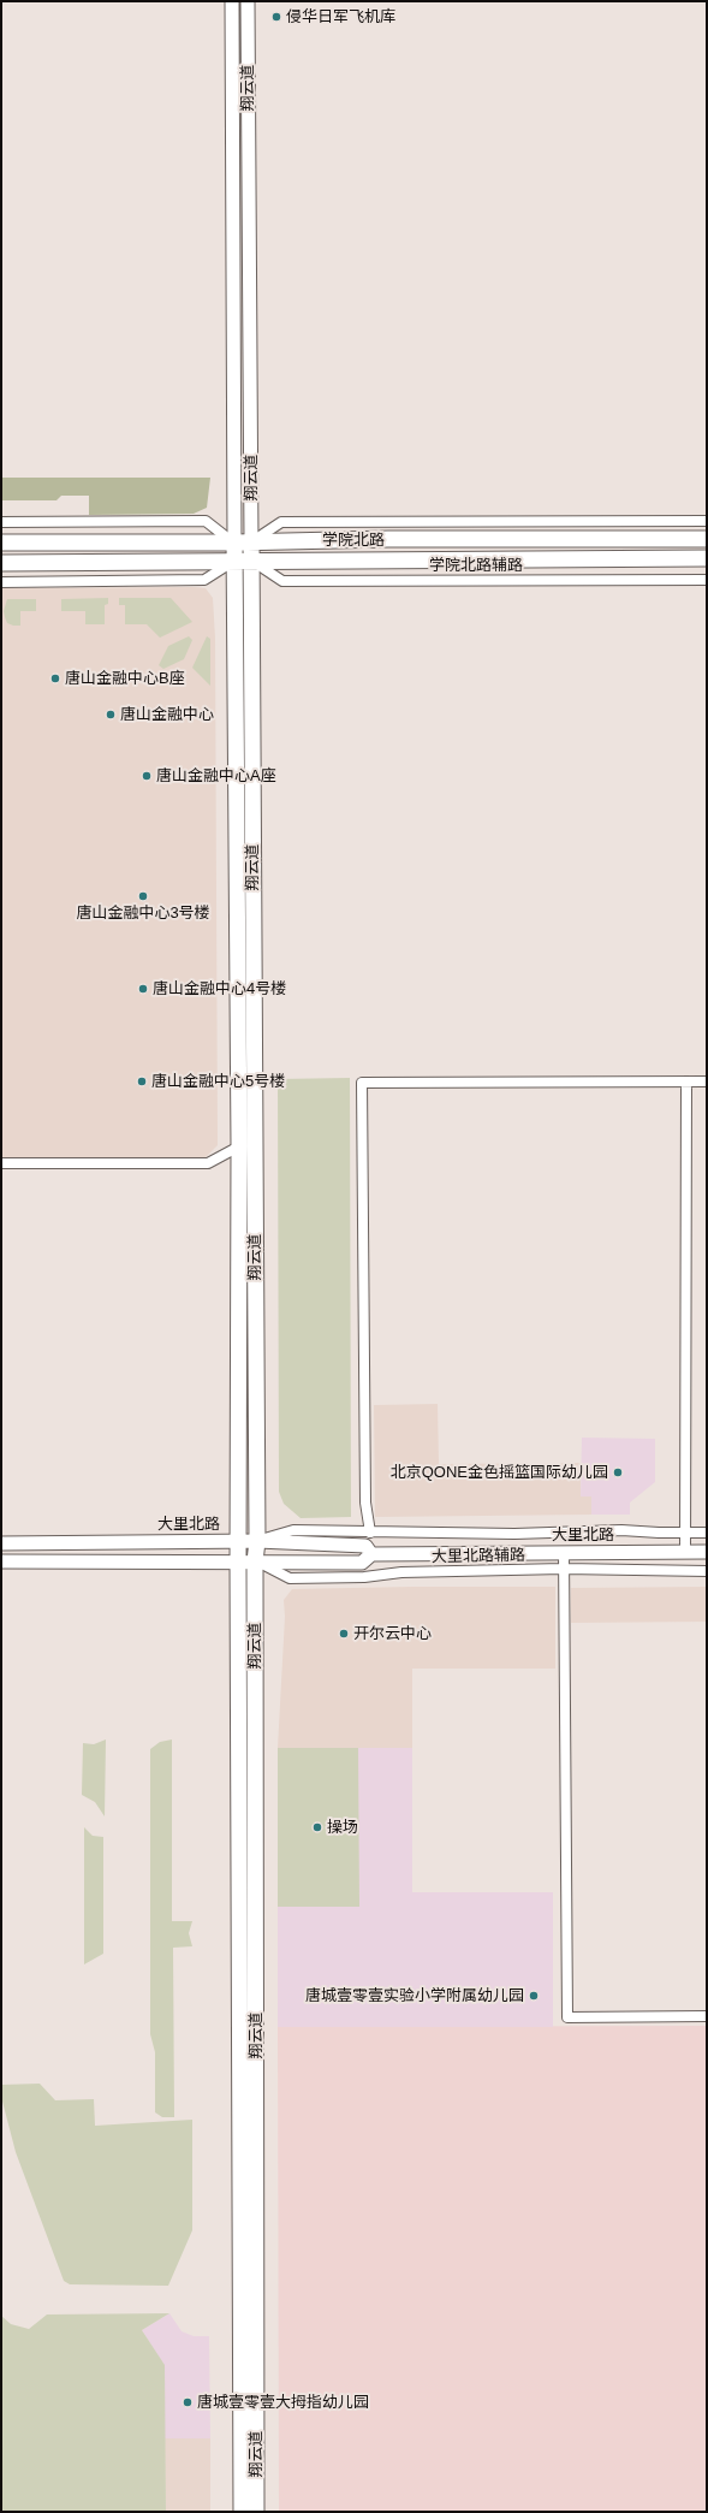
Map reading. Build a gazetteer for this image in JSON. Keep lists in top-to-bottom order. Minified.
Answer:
{"streets":{"main road":["翔云道","学院北路","大里北路"],"street":["学院北路辅路","大里北路辅路"]},"crossings":[["翔云道","学院北路"],["翔云道","学院北路辅路"],["翔云道","大里北路"],["翔云道","大里北路辅路"],["学院北路","学院北路辅路"],["大里北路","大里北路辅路"]],"places":["侵华日军飞机库","唐山金融中心B座","唐山金融中心","唐山金融中心A座","唐山金融中心3号楼","唐山金融中心4号楼","唐山金融中心5号楼","北京QONE金色摇篮国际幼儿园","开尔云中心","操场","唐城壹零壹实验小学附属幼儿园","唐城壹零壹大拇指幼儿园"]}
